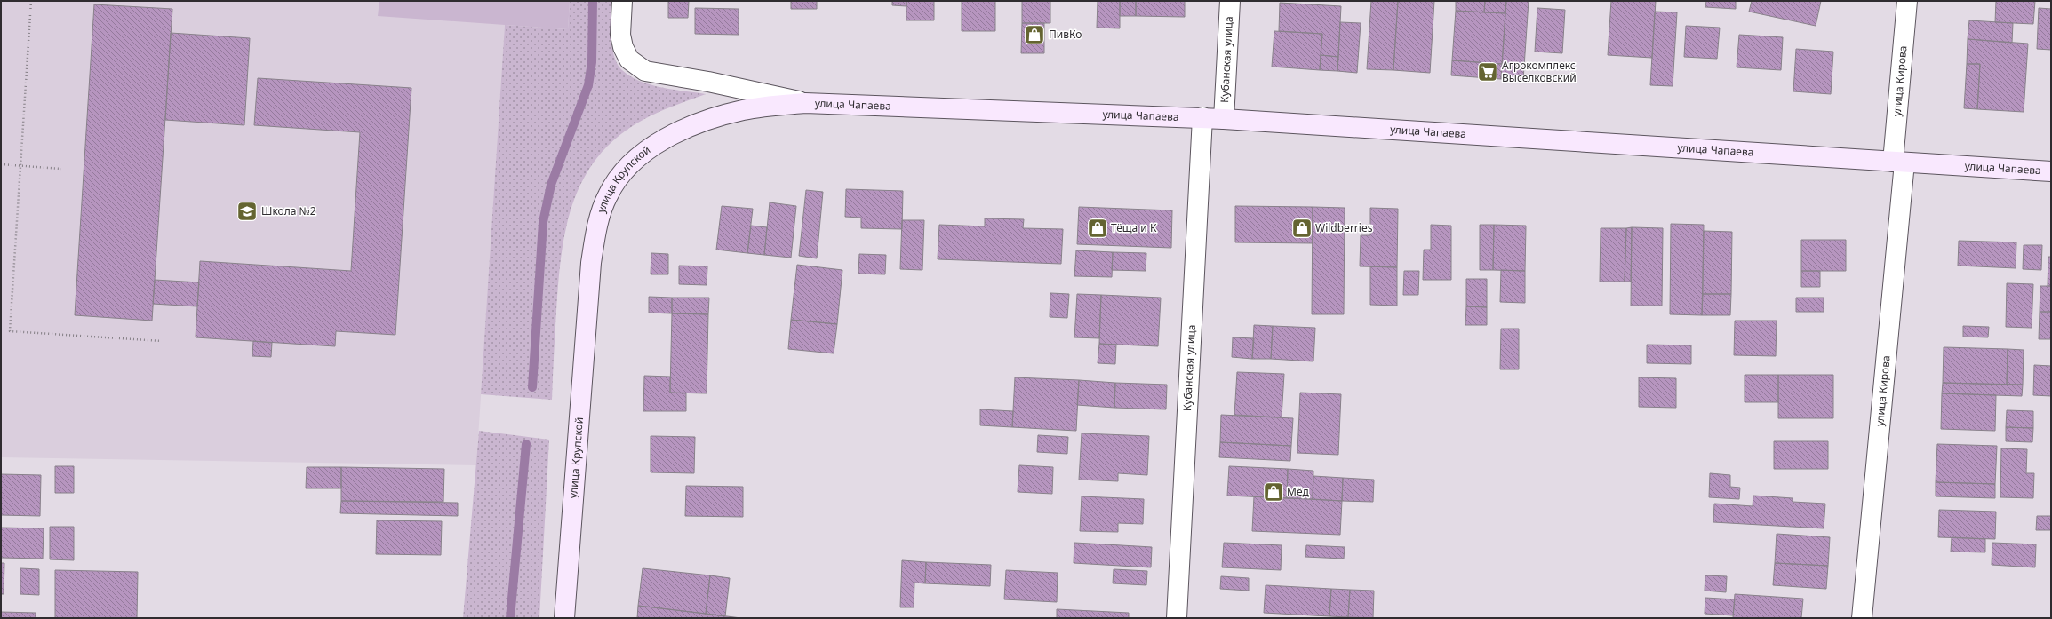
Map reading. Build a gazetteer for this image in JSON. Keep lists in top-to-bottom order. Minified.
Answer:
{"streets":{"street":["Кубанская улица","улица Кирова","улица Чапаева","улица Крупской"]},"crossings":[["Кубанская улица","улица Чапаева"],["улица Кирова","улица Чапаева"],["улица Чапаева","улица Крупской"]],"places":{"shop":["ПивКо","Тёща и К","Wildberries","Мёд"],"supermarket":["Агрокомплекс Выселковский"],"school or university":["Школа №2"]}}
